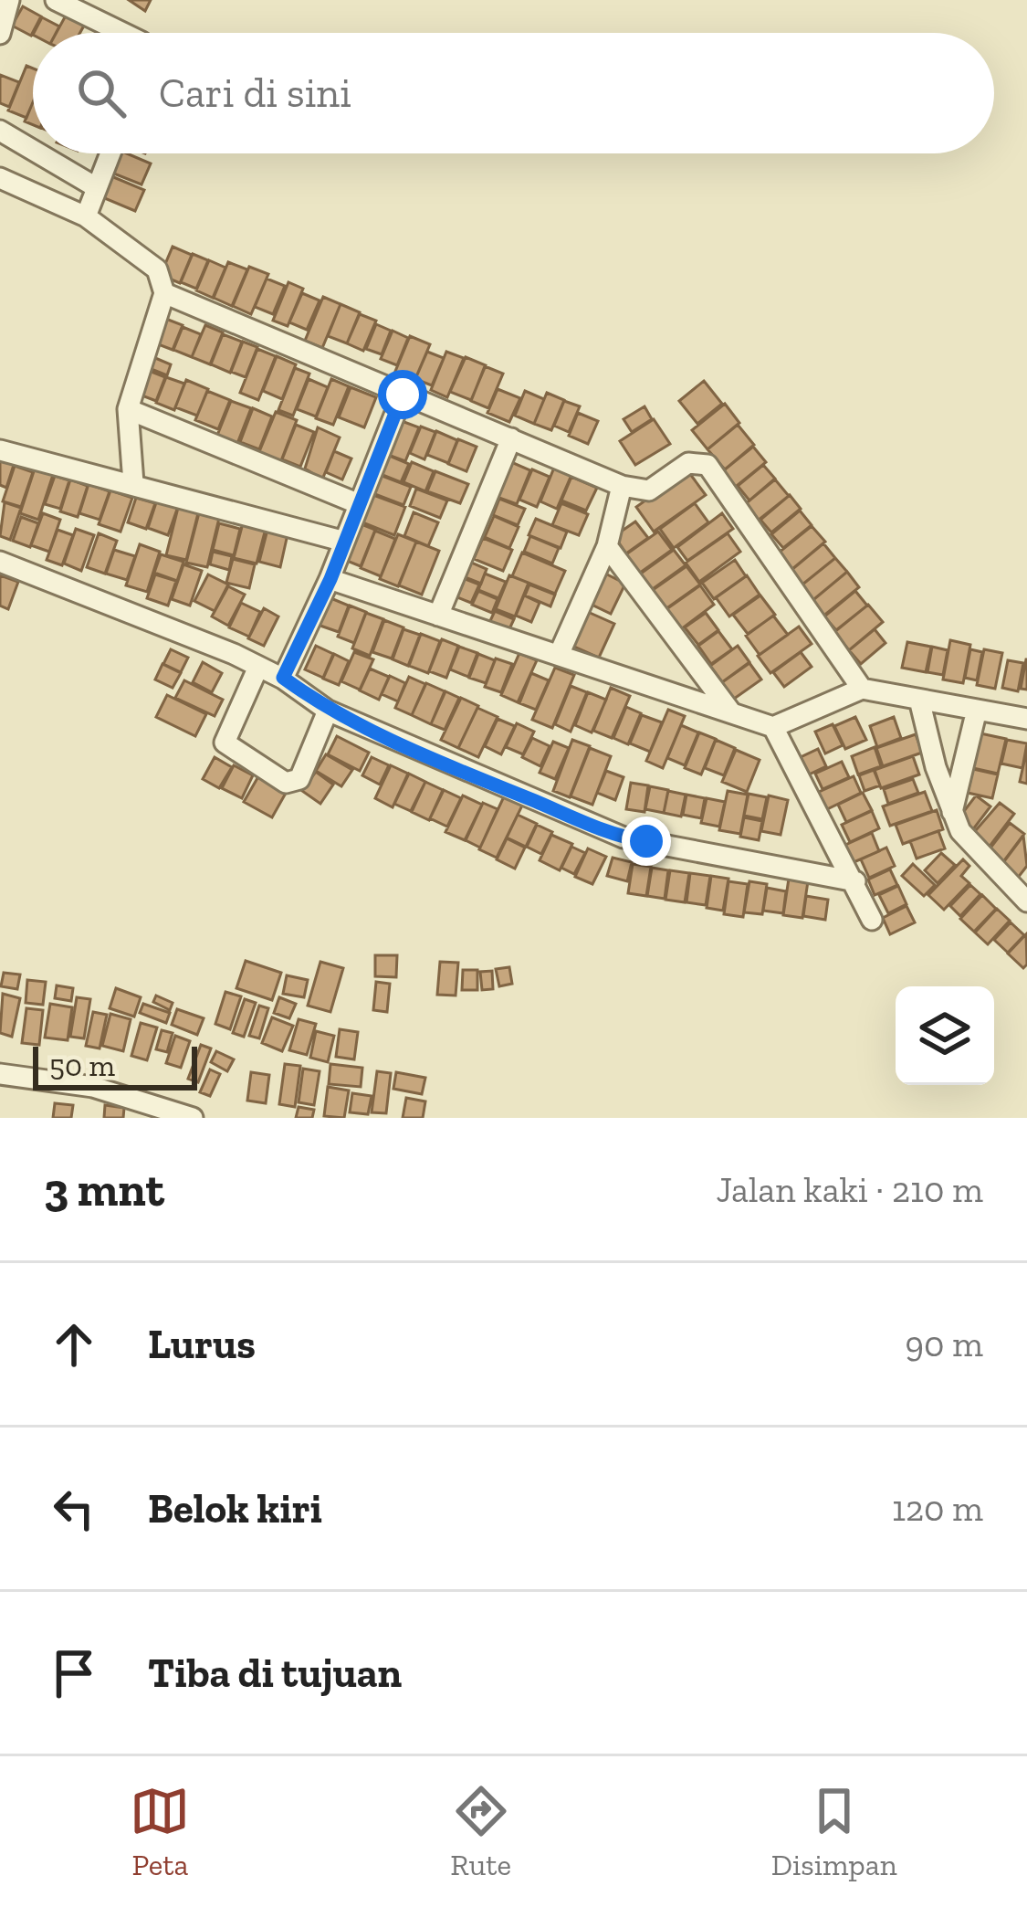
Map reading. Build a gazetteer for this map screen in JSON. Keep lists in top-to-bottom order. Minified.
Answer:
{"scale_bar":"50 m","page":{"search":"Cari di sini","scale":"50 m","heading":["3 mnt","Jalan kaki · 210 m"],"list":[["Lurus","90 m"],["Belok kiri","120 m"],"Tiba di tujuan"],"nav":["Peta","Rute","Disimpan"]}}
